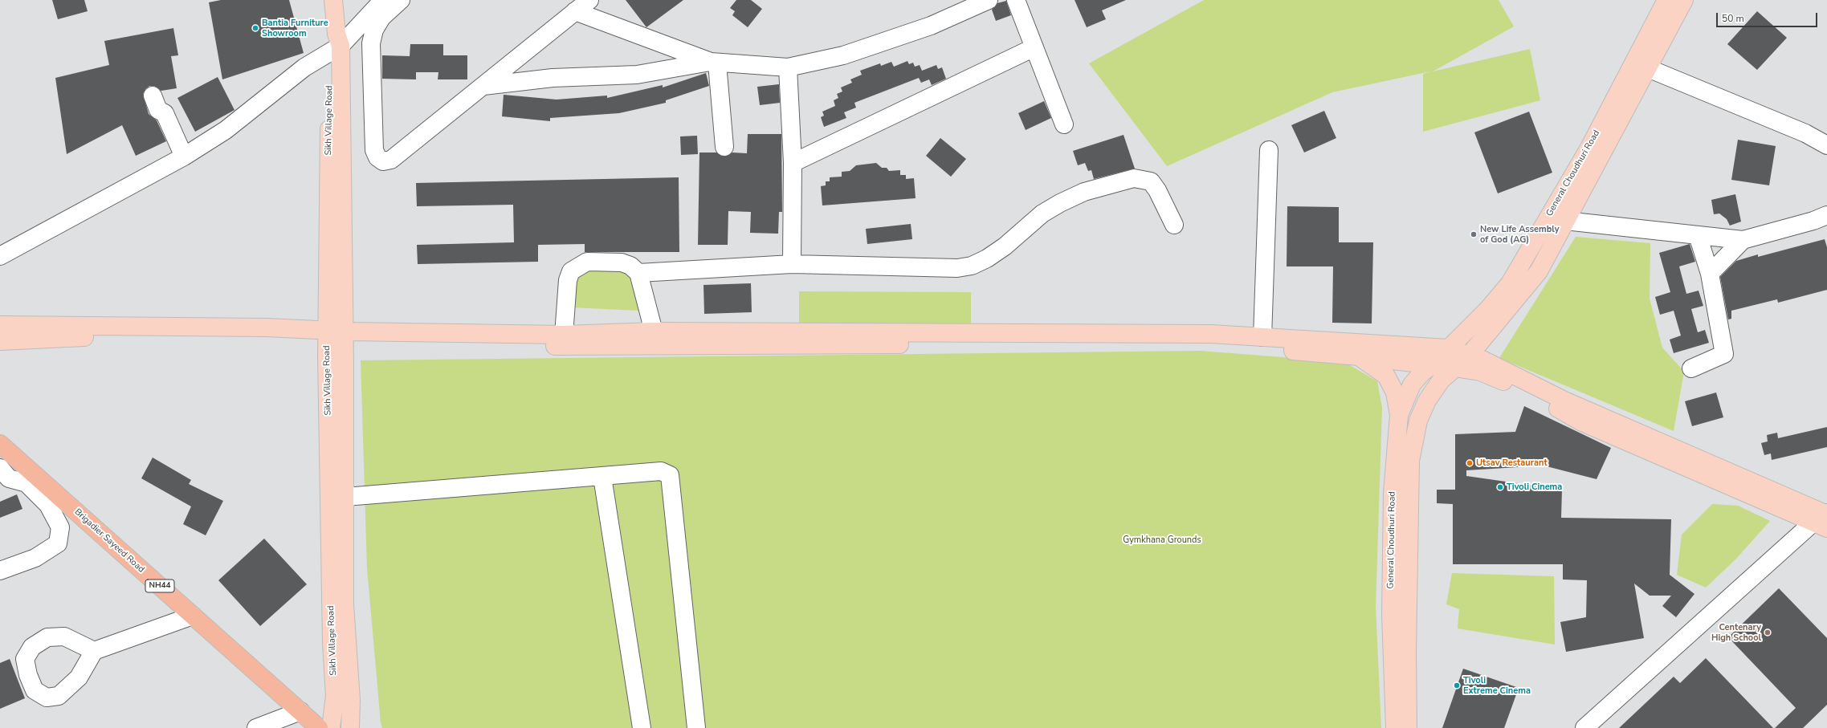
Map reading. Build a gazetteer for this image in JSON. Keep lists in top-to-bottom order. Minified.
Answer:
{"streets":{"highway":["Brigadier Sayeed Road","NH44"],"main road":["Sikh Village Road","General Choudhuri Road"]},"parks":["Gymkhana Grounds"],"places":["Bantia Furniture Showroom","New Life Assembly of God (AG)","Utsav Restaurant","Tivoli Cinema","Centenary High School","Tivoli Extreme Cinema"],"scale_bar":"50 m"}
